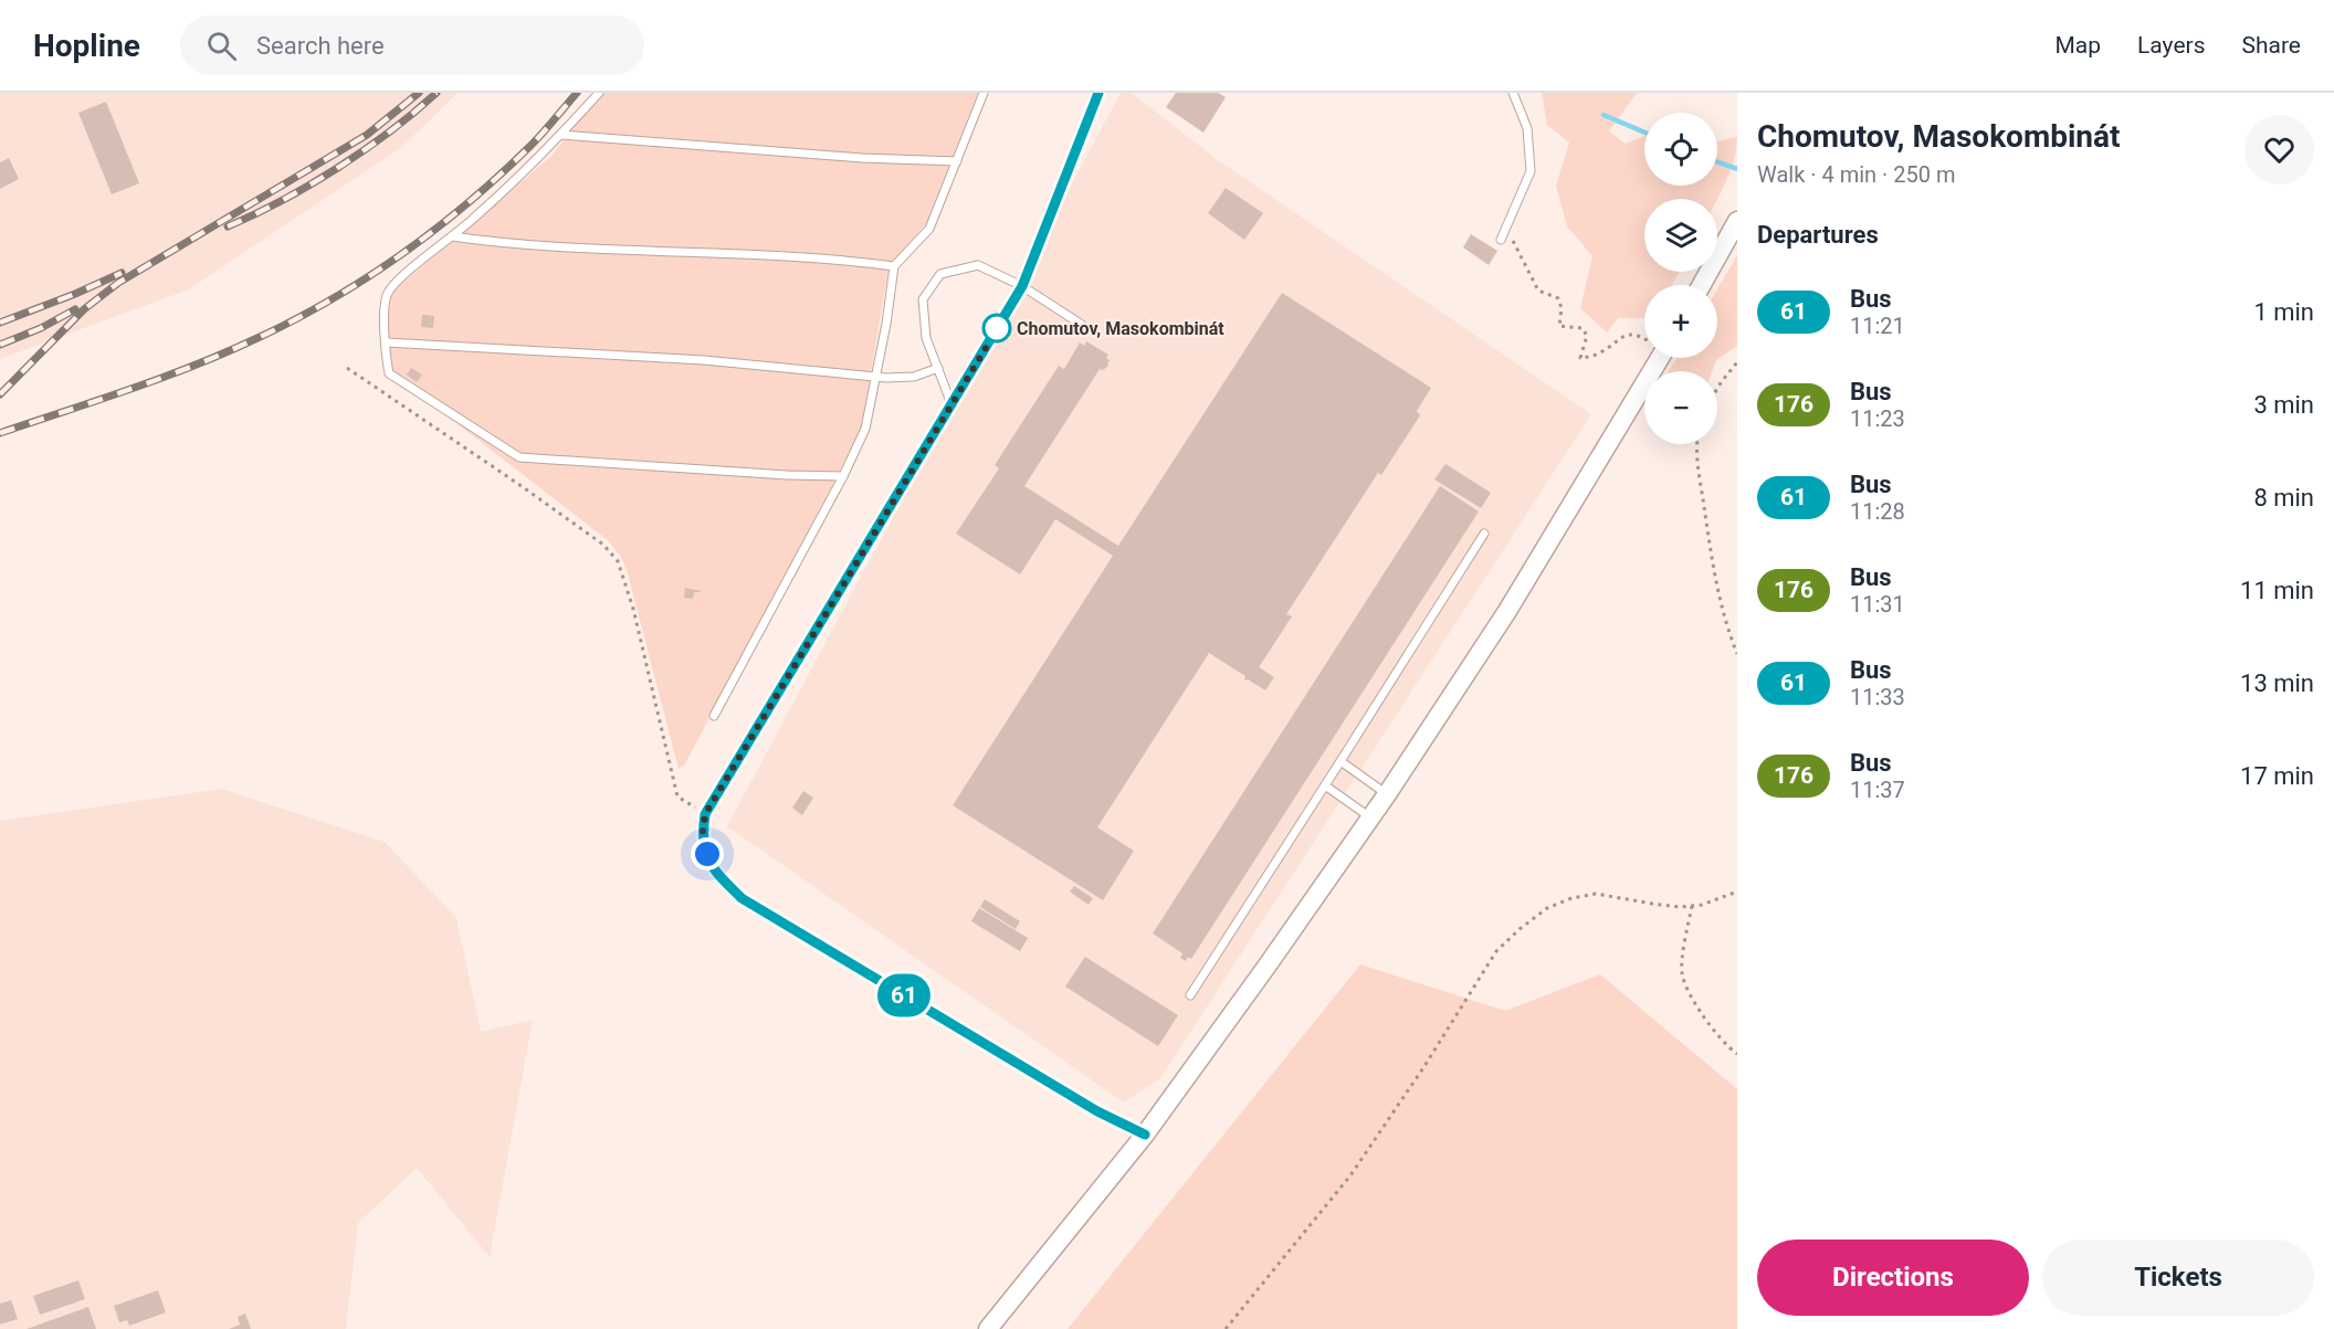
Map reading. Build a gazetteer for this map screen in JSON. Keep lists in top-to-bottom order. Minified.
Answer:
{"places":["Chomutov, Masokombinát"],"lines":["bus line 61"],"page":{"header":"Hopline","search":"Search here","nav":["Map","Layers","Share"],"on_map":"61","heading":[["Chomutov, Masokombinát","Walk · 4 min · 250 m"],"Departures"],"map_buttons":["+","−"],"list":[{"mark":"61","name":"Bus","note":"11:21","value":"1 min"},{"mark":"176","name":"Bus","note":"11:23","value":"3 min"},{"mark":"61","name":"Bus","note":"11:28","value":"8 min"},{"mark":"176","name":"Bus","note":"11:31","value":"11 min"},{"mark":"61","name":"Bus","note":"11:33","value":"13 min"},{"mark":"176","name":"Bus","note":"11:37","value":"17 min"}],"buttons":["Directions","Tickets"]}}
